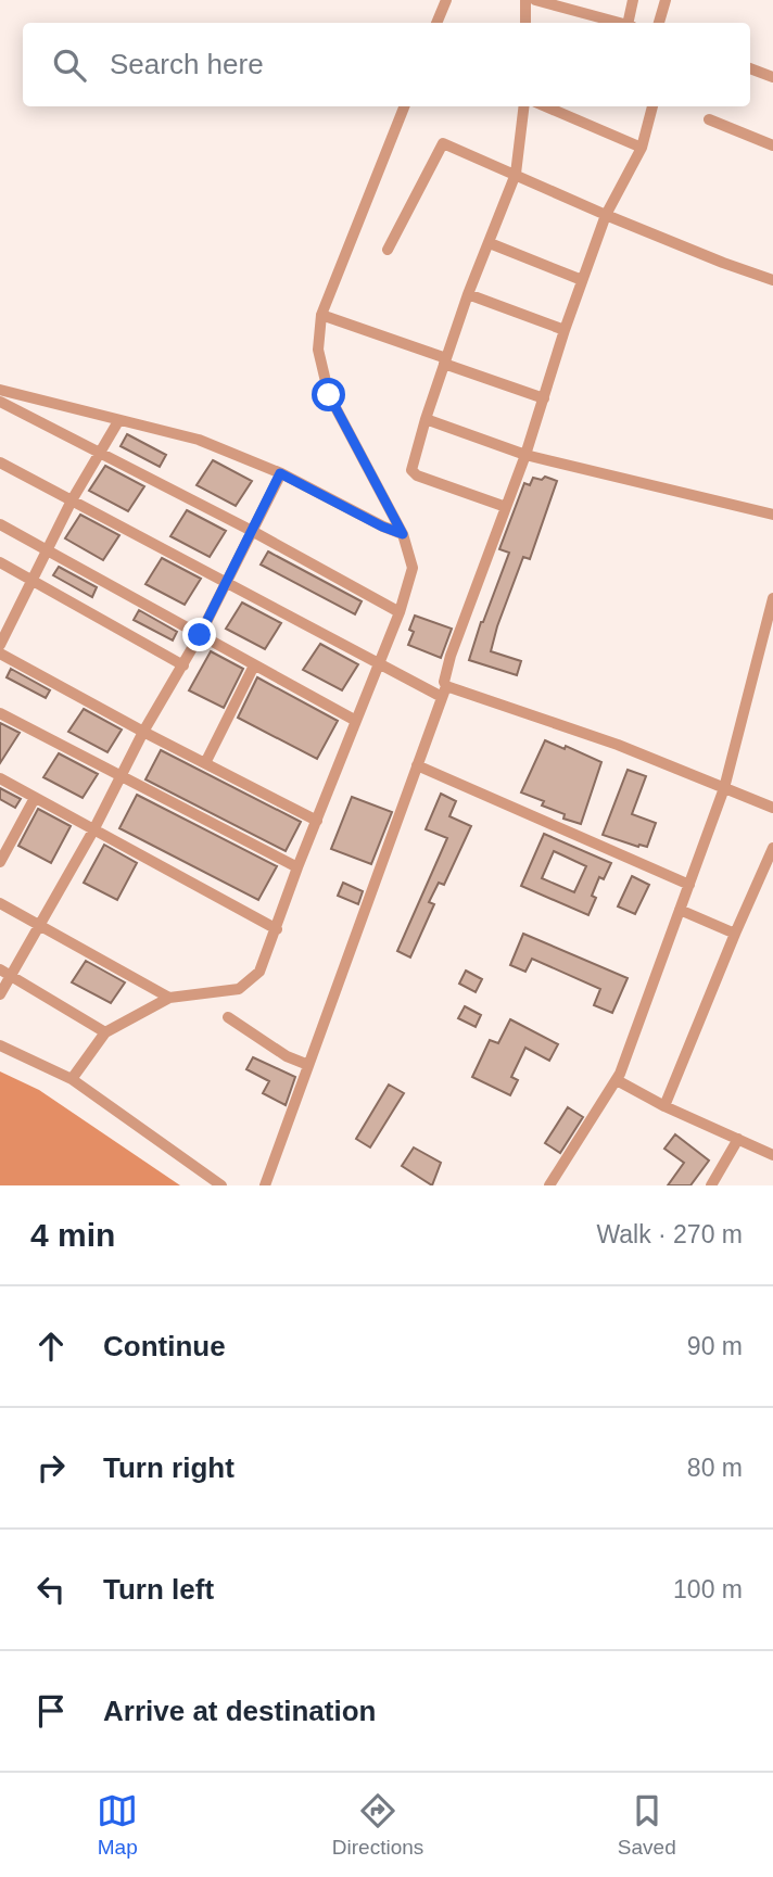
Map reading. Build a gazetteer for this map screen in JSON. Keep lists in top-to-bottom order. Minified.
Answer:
{"page":{"search":"Search here","heading":["4 min","Walk · 270 m"],"list":[["Continue","90 m"],["Turn right","80 m"],["Turn left","100 m"],"Arrive at destination"],"nav":["Map","Directions","Saved"]}}
